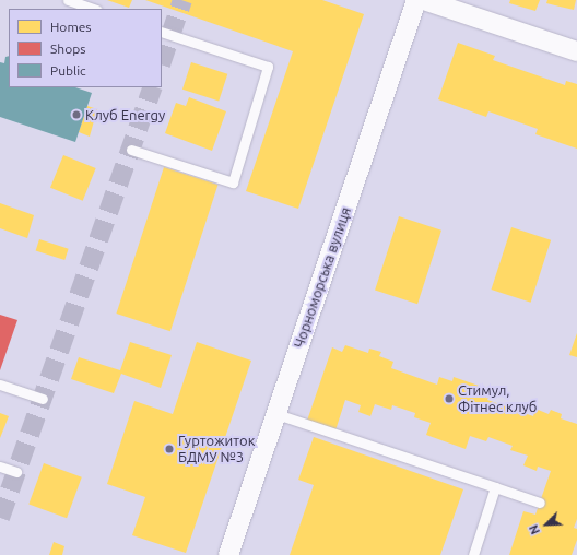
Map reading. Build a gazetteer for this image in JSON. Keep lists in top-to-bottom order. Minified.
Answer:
{"streets":{"street":["Чорноморська вулиця"]},"places":["Клуб Energy","Стимул, Фітнес клуб","Гуртожиток БДМУ №3"],"legend":["Homes","Shops","Public"],"north":"bottom left"}
